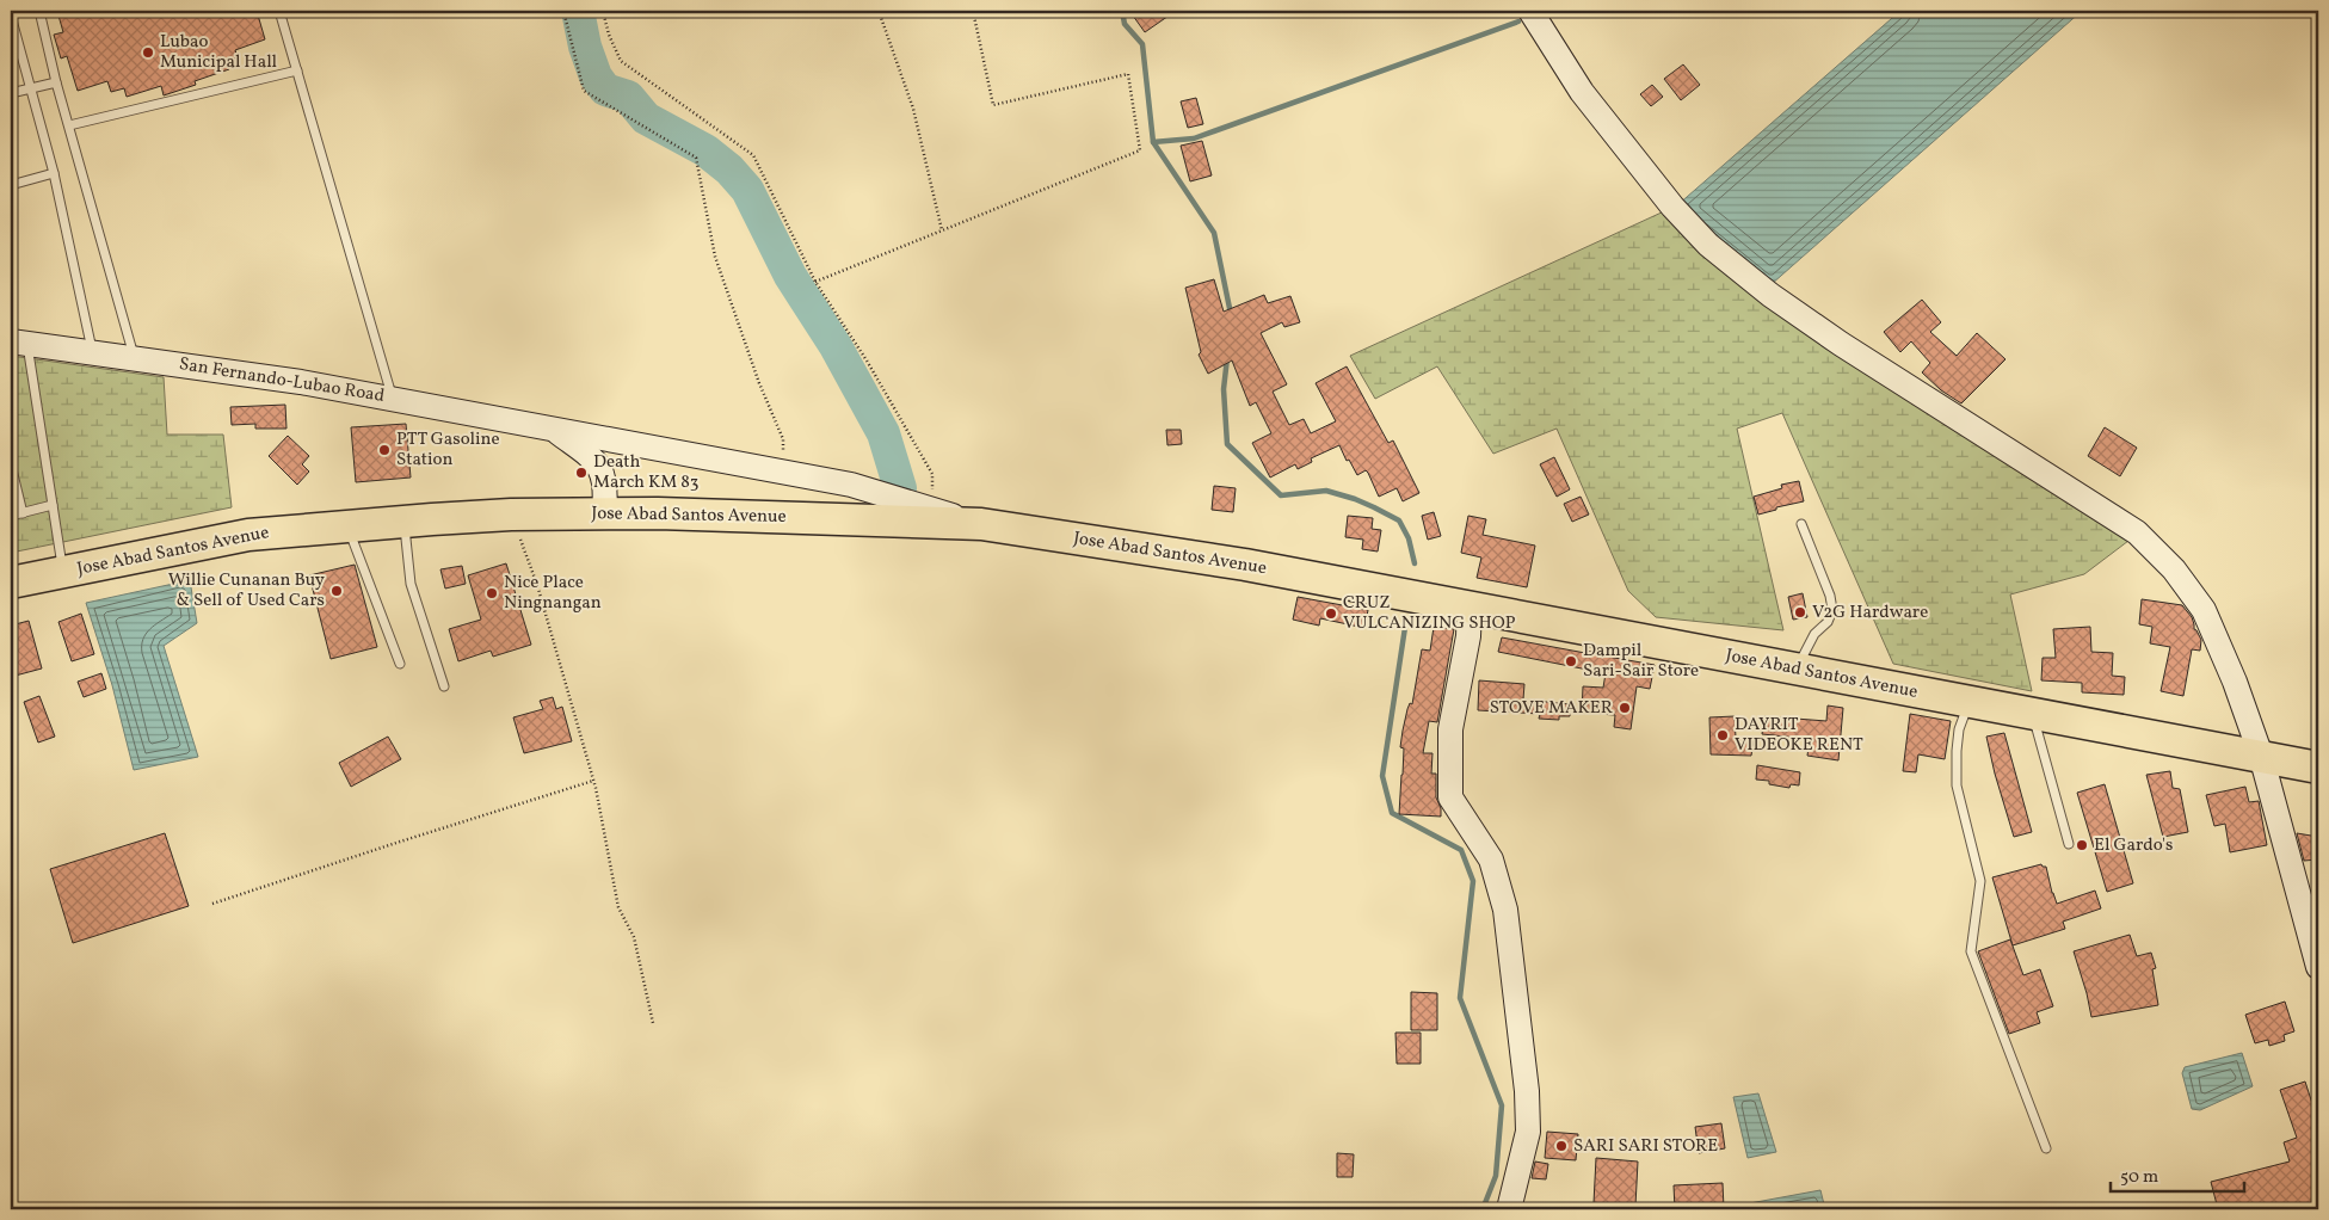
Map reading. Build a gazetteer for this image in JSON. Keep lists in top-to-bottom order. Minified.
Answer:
{"streets":{"highway":["Jose Abad Santos Avenue"],"street":["San Fernando-Lubao Road"]},"crossings":[["San Fernando-Lubao Road","Jose Abad Santos Avenue"]],"places":["Lubao Municipal Hall","PTT Gasoline Station","Death March KM 83","Willie Cunanan Buy & Sell of Used Cars","Nice Place Ningnangan","V2G Hardware","CRUZ VULCANIZING SHOP","Dampil Sari-Sair Store","STOVE MAKER","DAYRIT VIDEOKE RENT","El Gardo's","SARI SARI STORE"],"scale_bar":"50 m"}
